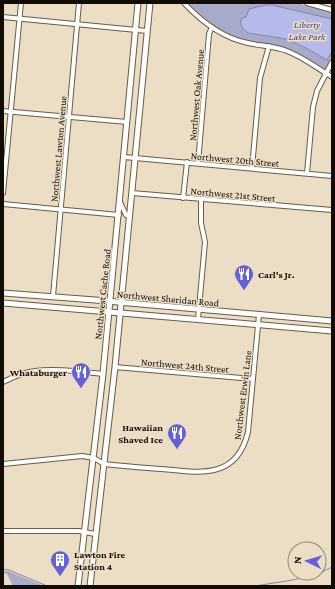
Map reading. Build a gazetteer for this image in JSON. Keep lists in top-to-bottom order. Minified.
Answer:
{"streets":{"main road":["Northwest Cache Road","Northwest Sheridan Road"],"street":["Northwest Oak Avenue","Northwest Lawton Avenue","Northwest 20th Street","Northwest 21st Street","Northwest 24th Street","Northwest Erwin Lane"]},"crossings":[["Northwest Oak Avenue","Northwest 20th Street"],["Northwest Lawton Avenue","Northwest Sheridan Road"],["Northwest 20th Street","Northwest Cache Road"],["Northwest 21st Street","Northwest Cache Road"],["Northwest Cache Road","Northwest Sheridan Road"],["Northwest Cache Road","Northwest 24th Street"],["Northwest Cache Road","Northwest Erwin Lane"],["Northwest Sheridan Road","Northwest Erwin Lane"],["Northwest 24th Street","Northwest Erwin Lane"]],"parks":["Liberty Lake Park"],"places":{"restaurant":["Carl's Jr.","Whataburger","Hawaiian Shaved Ice"],"building":["Lawton Fire Station 4"]},"north":"left"}
